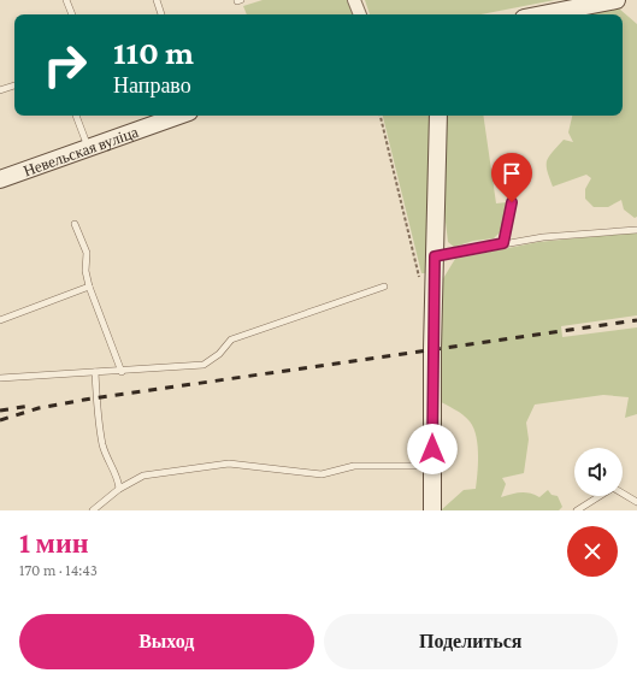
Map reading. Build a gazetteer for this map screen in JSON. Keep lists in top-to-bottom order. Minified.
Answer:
{"streets":{"street":["Невельская вуліца"]},"page":{"turn":["110 m","Направо"],"heading":["1 мин","170 m · 14:43"],"buttons":["Выход","Поделиться"]}}
